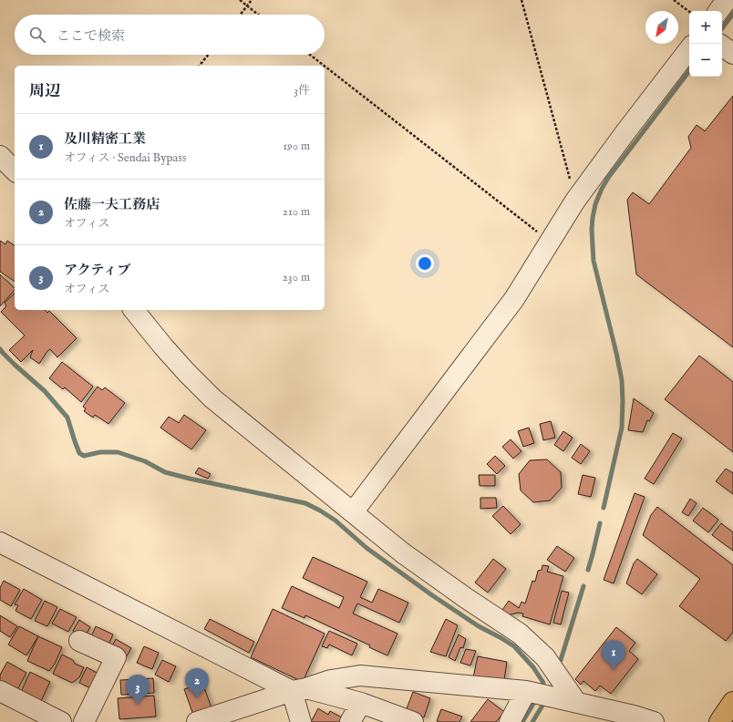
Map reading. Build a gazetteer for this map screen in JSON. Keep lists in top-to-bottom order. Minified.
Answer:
{"north":"bottom left","page":{"map_buttons":["+","−"],"search":"ここで検索","heading":["周辺","3件"],"list":[{"mark":"1","name":"及川精密工業","note":"オフィス · Sendai Bypass","value":"190 m"},{"mark":"2","name":"佐藤一夫工務店","note":"オフィス","value":"210 m"},{"mark":"3","name":"アクティブ","note":"オフィス","value":"230 m"}],"pins":["1","2","3"]}}
